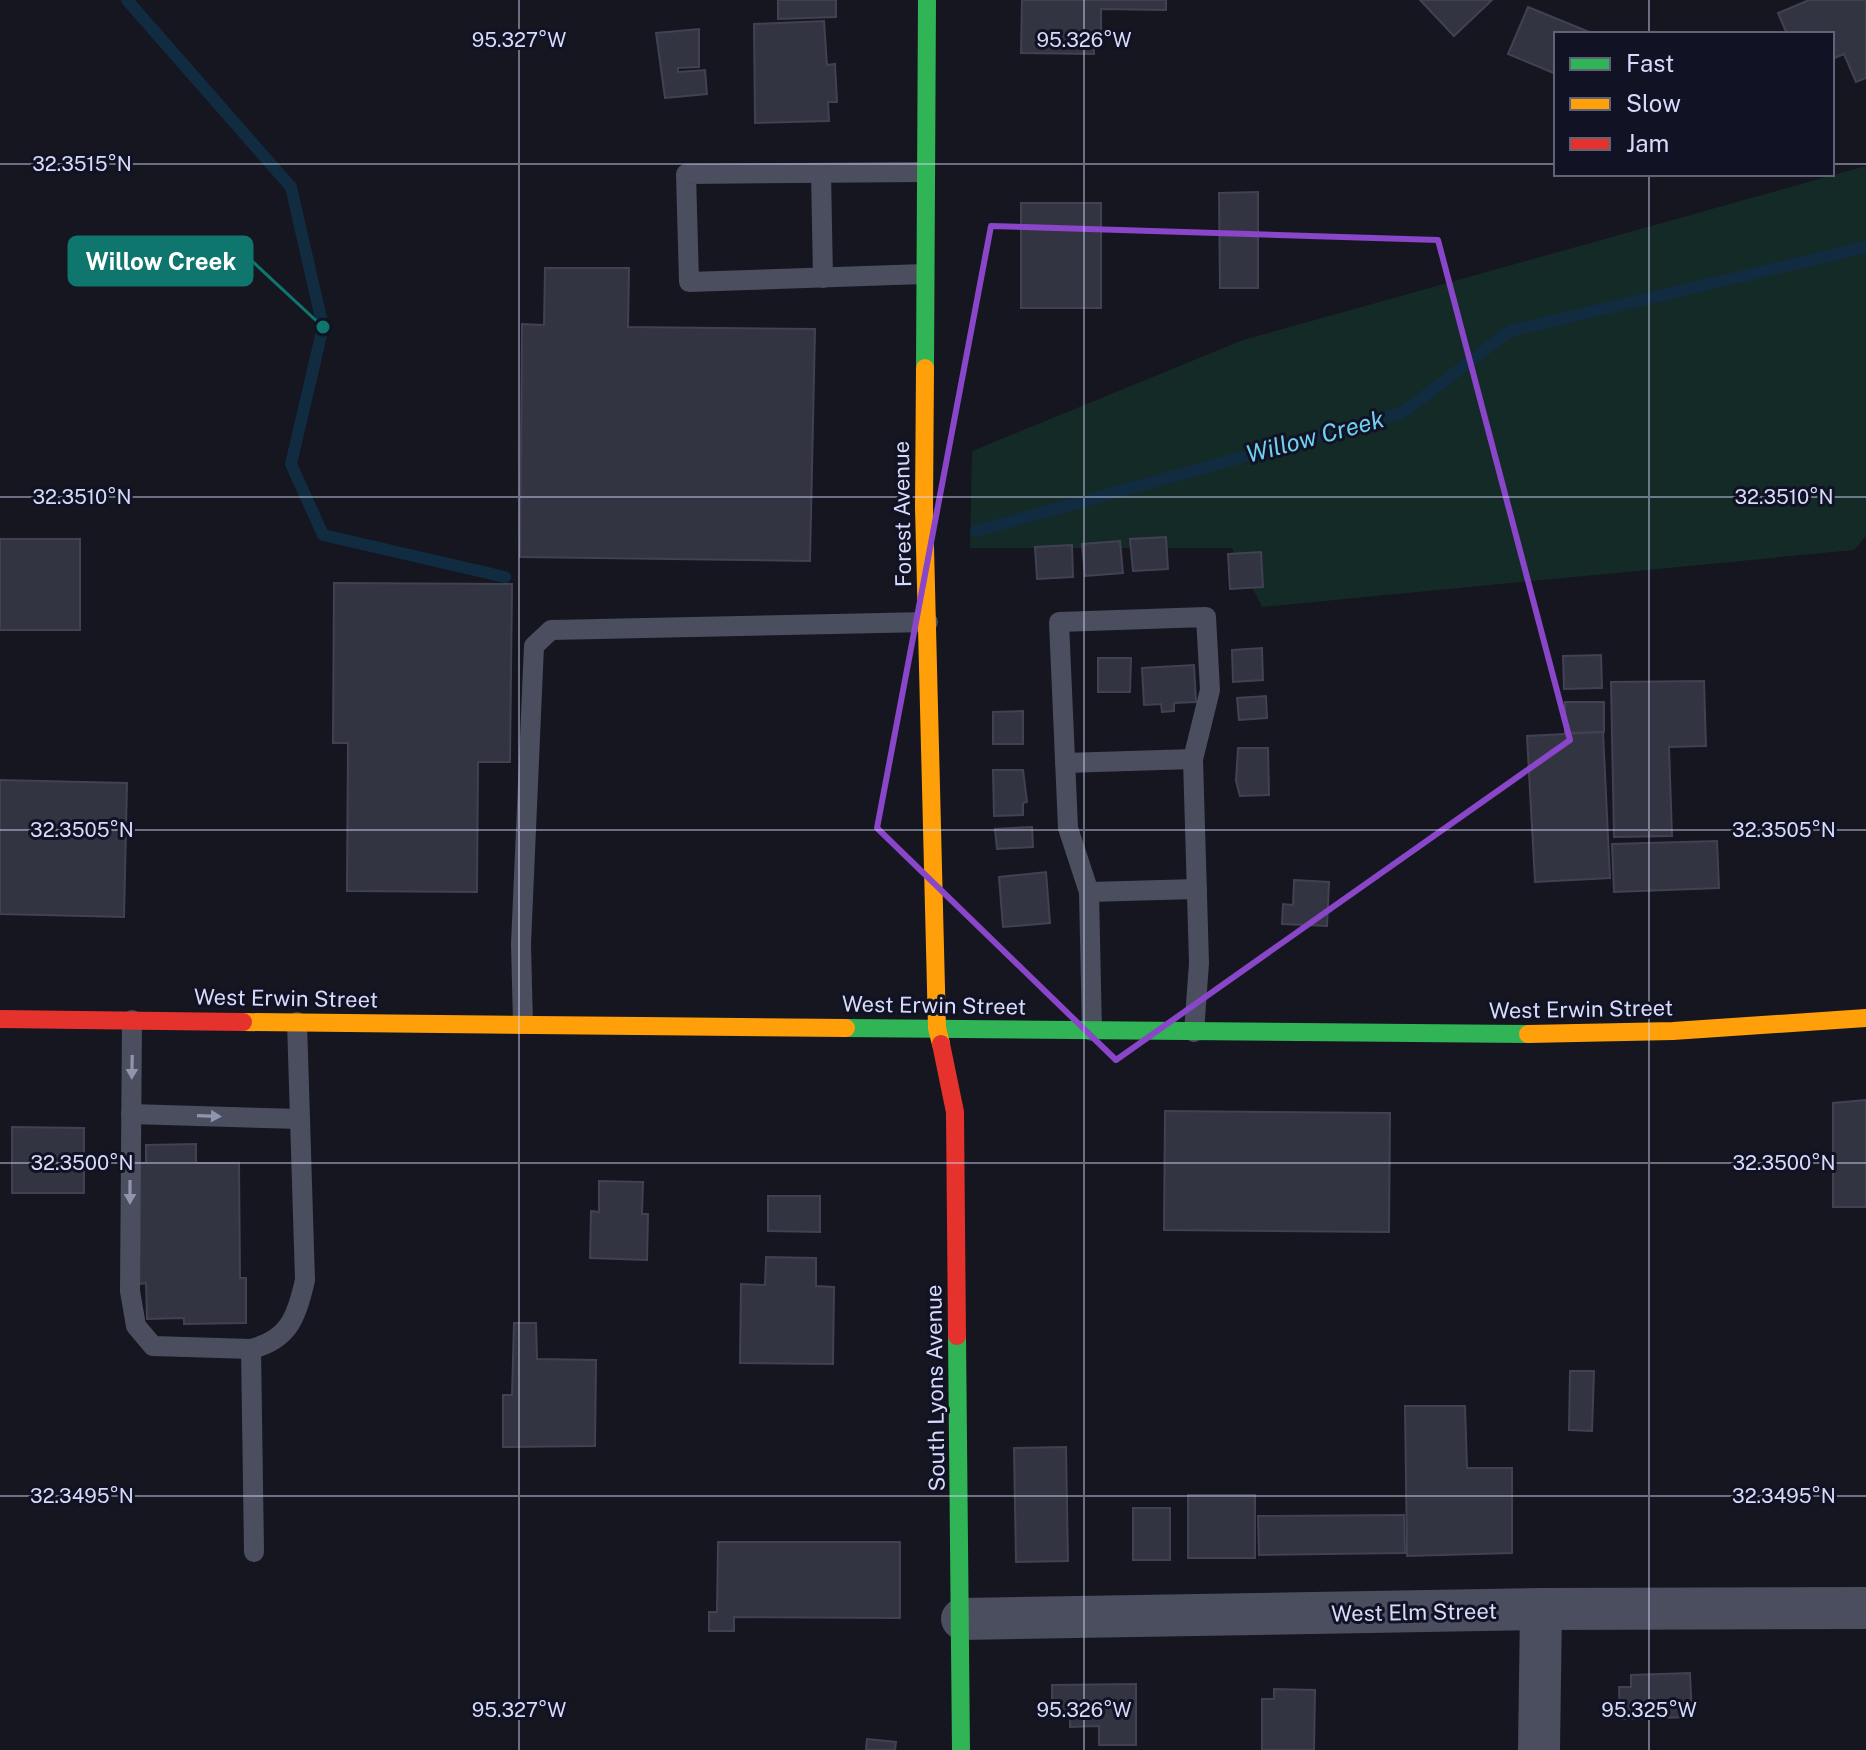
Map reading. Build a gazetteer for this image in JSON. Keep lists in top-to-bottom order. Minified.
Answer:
{"streets":{"main road":["Forest Avenue","West Erwin Street","South Lyons Avenue"],"street":["West Elm Street"]},"crossings":[["Forest Avenue","West Erwin Street"],["Forest Avenue","South Lyons Avenue"],["West Erwin Street","South Lyons Avenue"],["South Lyons Avenue","West Elm Street"]],"water":["Willow Creek"],"places":["Willow Creek"],"legend":["Fast","Slow","Jam"],"coordinates":["95.327°W","95.326°W","32.3515°N","32.3510°N","32.3505°N","32.3500°N","32.3495°N","95.325°W"]}
